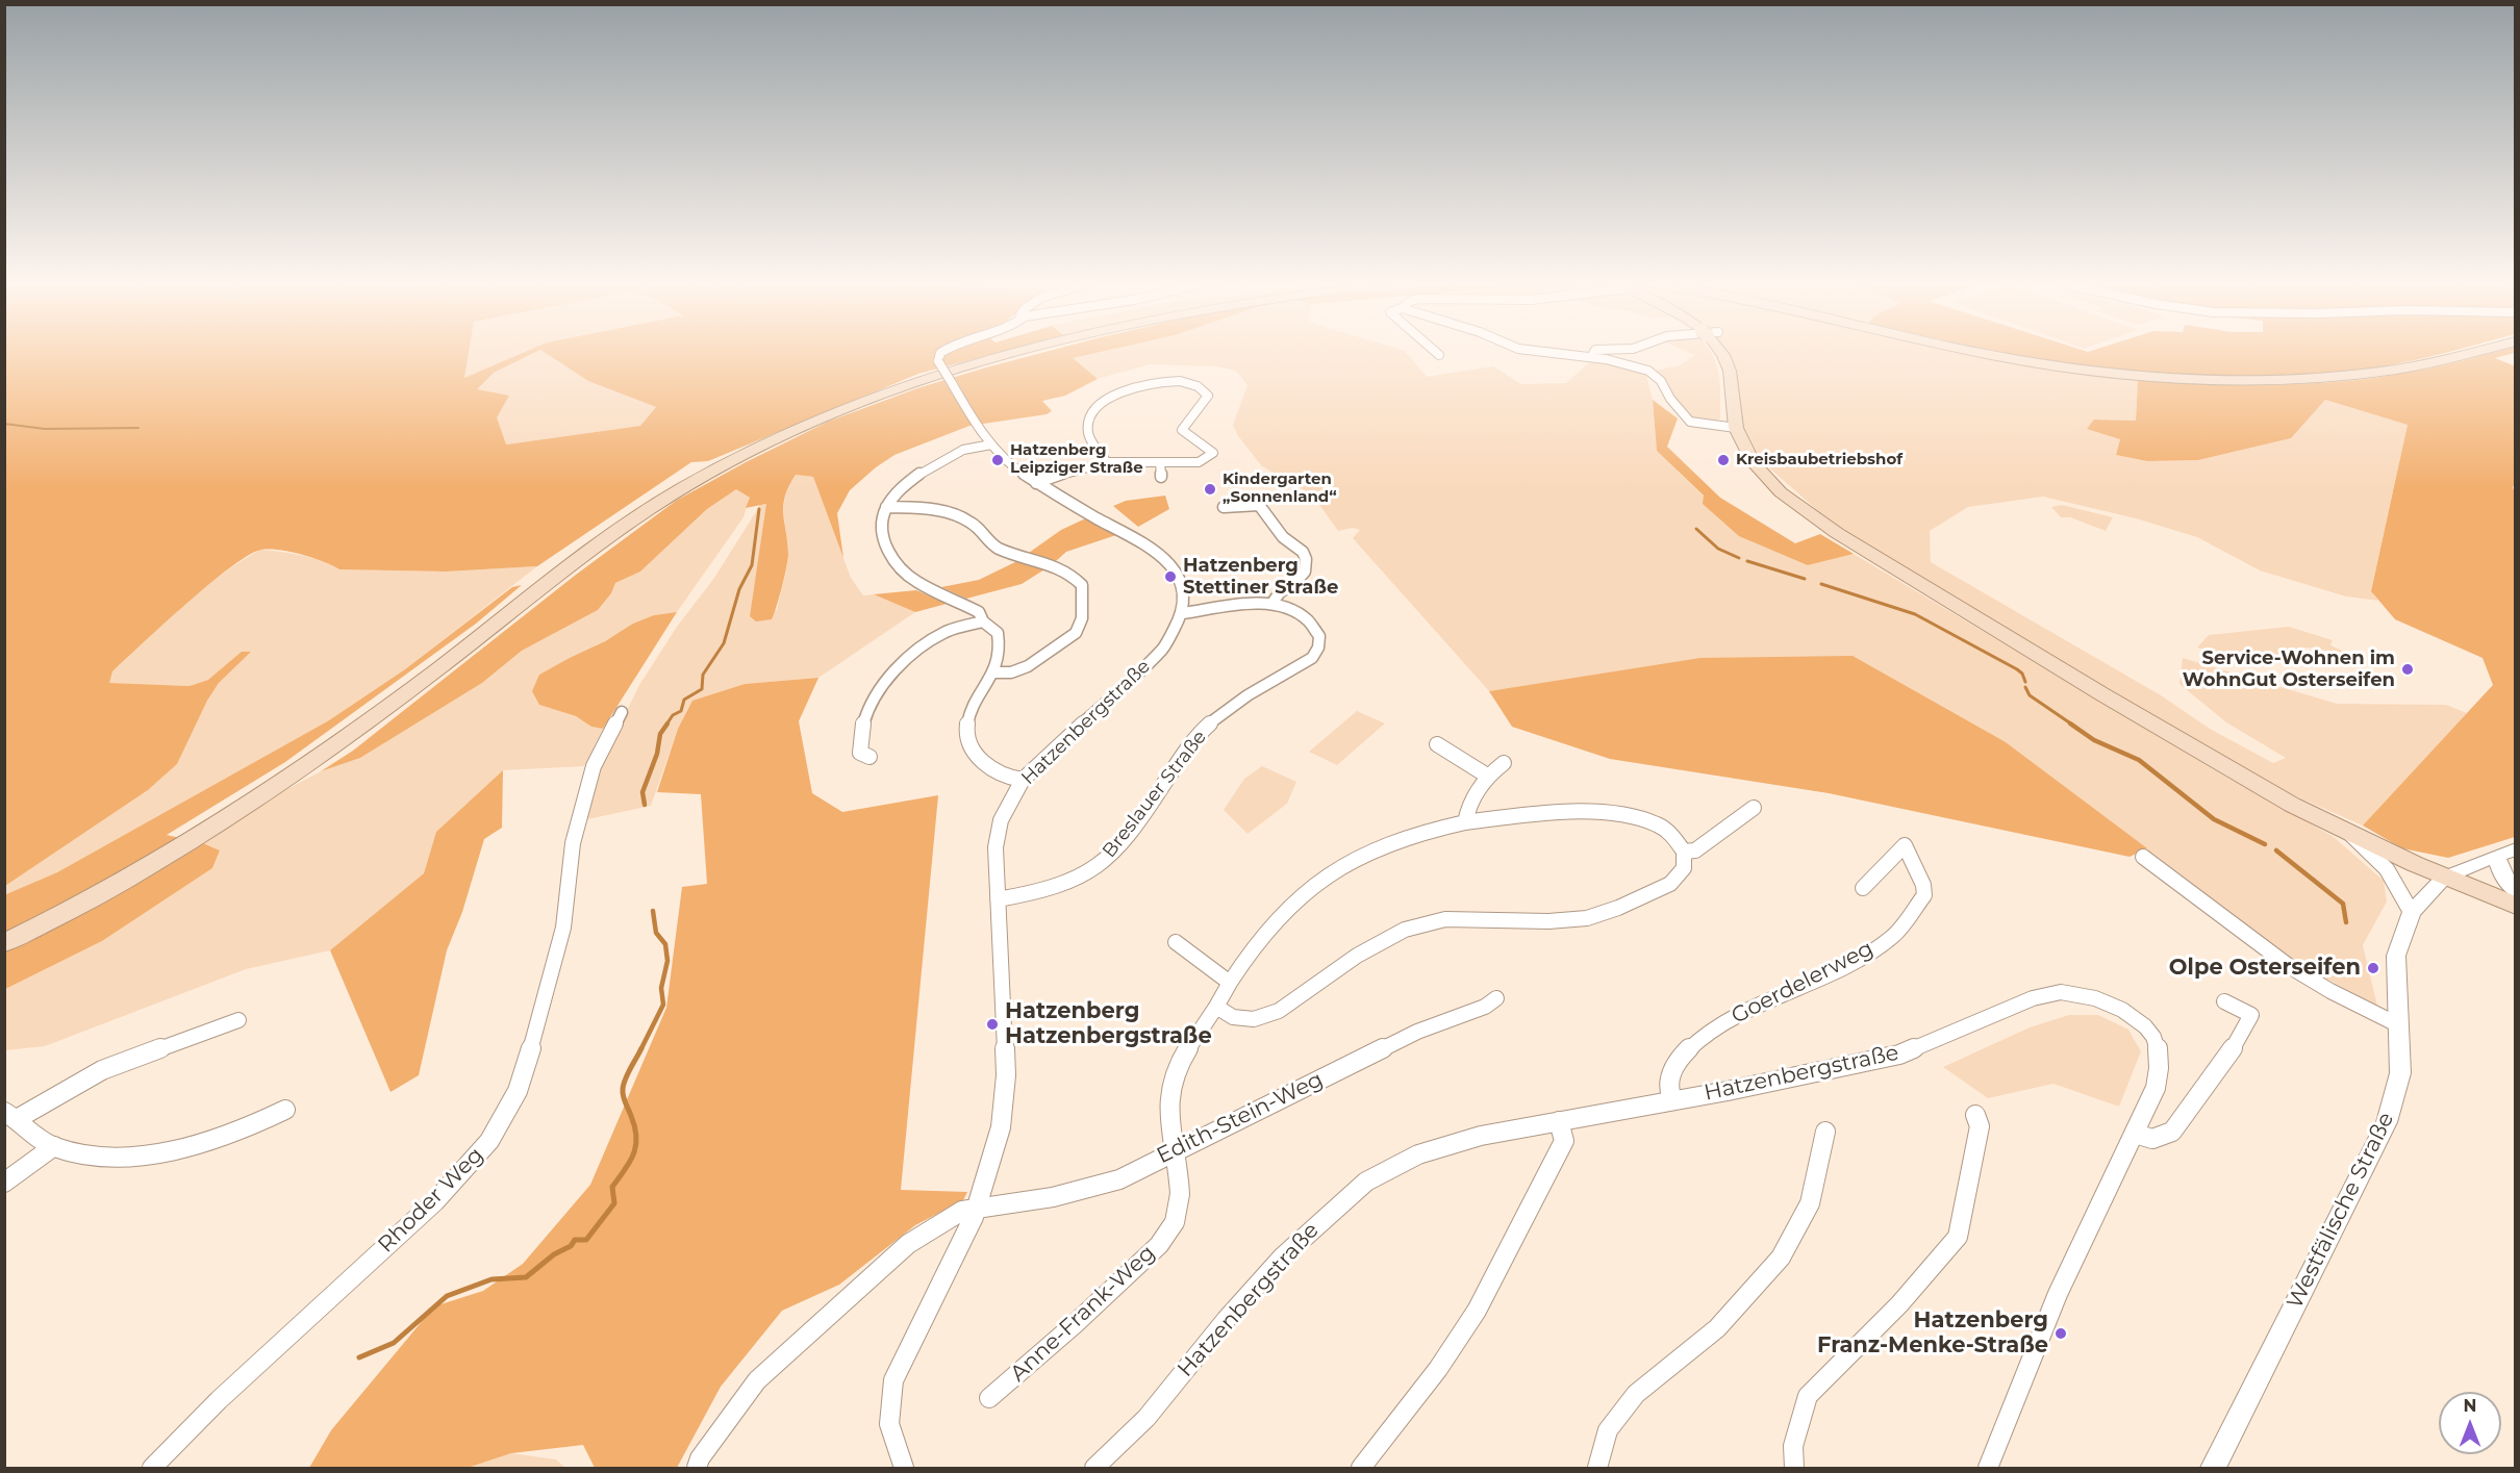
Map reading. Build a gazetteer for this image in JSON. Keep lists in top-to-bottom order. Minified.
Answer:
{"streets":{"street":["Hatzenbergstraße","Breslauer Straße","Goerdelerweg","Edith-Stein-Weg","Rhoder Weg","Westfälische Straße","Anne-Frank-Weg"]},"crossings":[["Hatzenbergstraße","Breslauer Straße"],["Hatzenbergstraße","Goerdelerweg"],["Hatzenbergstraße","Edith-Stein-Weg"],["Edith-Stein-Weg","Anne-Frank-Weg"]],"places":["Hatzenberg Leipziger Straße","Kreisbaubetriebshof","Kindergarten „Sonnenland“","Hatzenberg Stettiner Straße","Service-Wohnen im WohnGut Osterseifen","Olpe Osterseifen","Hatzenberg Hatzenbergstraße","Hatzenberg Franz-Menke-Straße"],"north":"top"}
